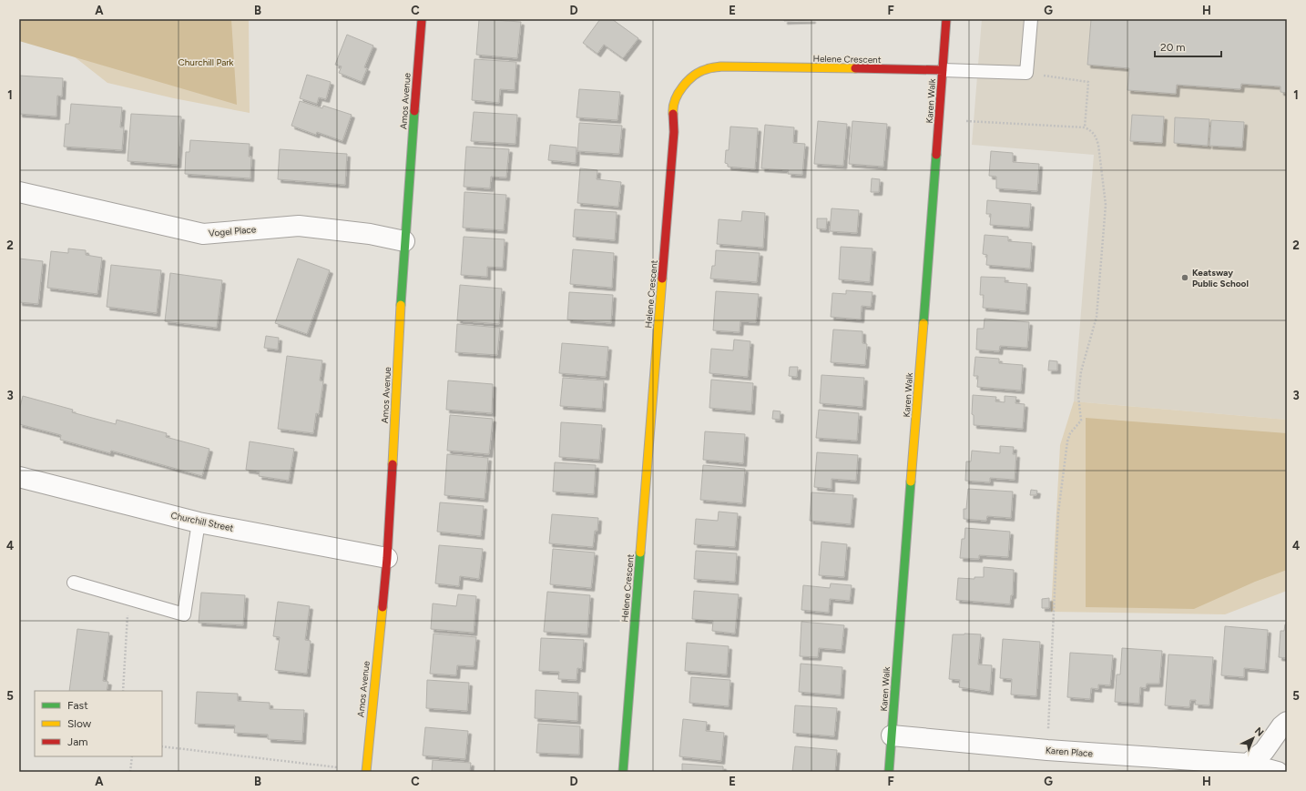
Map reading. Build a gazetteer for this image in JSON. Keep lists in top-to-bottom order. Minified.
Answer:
{"streets":{"street":["Helene Crescent","Amos Avenue","Karen Walk","Vogel Place","Churchill Street","Karen Place"]},"crossings":[["Helene Crescent","Karen Walk"],["Amos Avenue","Vogel Place"],["Amos Avenue","Churchill Street"],["Karen Walk","Karen Place"]],"parks":["Churchill Park"],"places":["Keatsway Public School"],"legend":["Fast","Slow","Jam"],"scale_bar":"20 m","north":"top right","grid":{"columns":["A","B","C","D","E","F","G","H"],"rows":["1","2","3","4","5"]}}
